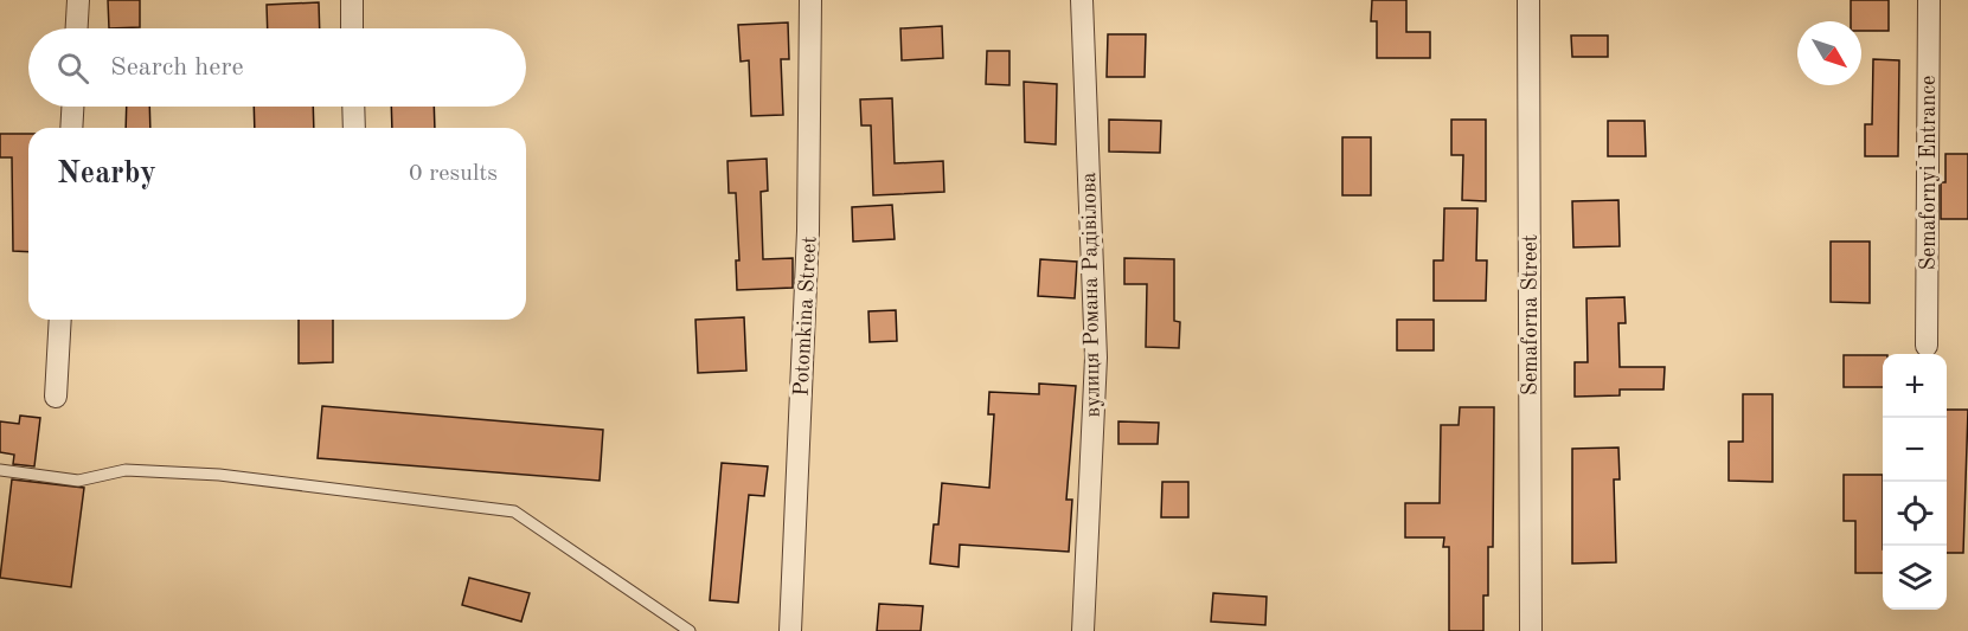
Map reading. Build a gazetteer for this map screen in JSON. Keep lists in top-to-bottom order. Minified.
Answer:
{"streets":{"street":["Semafornyi Entrance","вулиця Романа Радівілова","Semaforna Street","Potomkina Street"]},"north":"bottom right","page":{"search":"Search here","heading":["Nearby","0 results"],"map_buttons":["+","−"]}}
